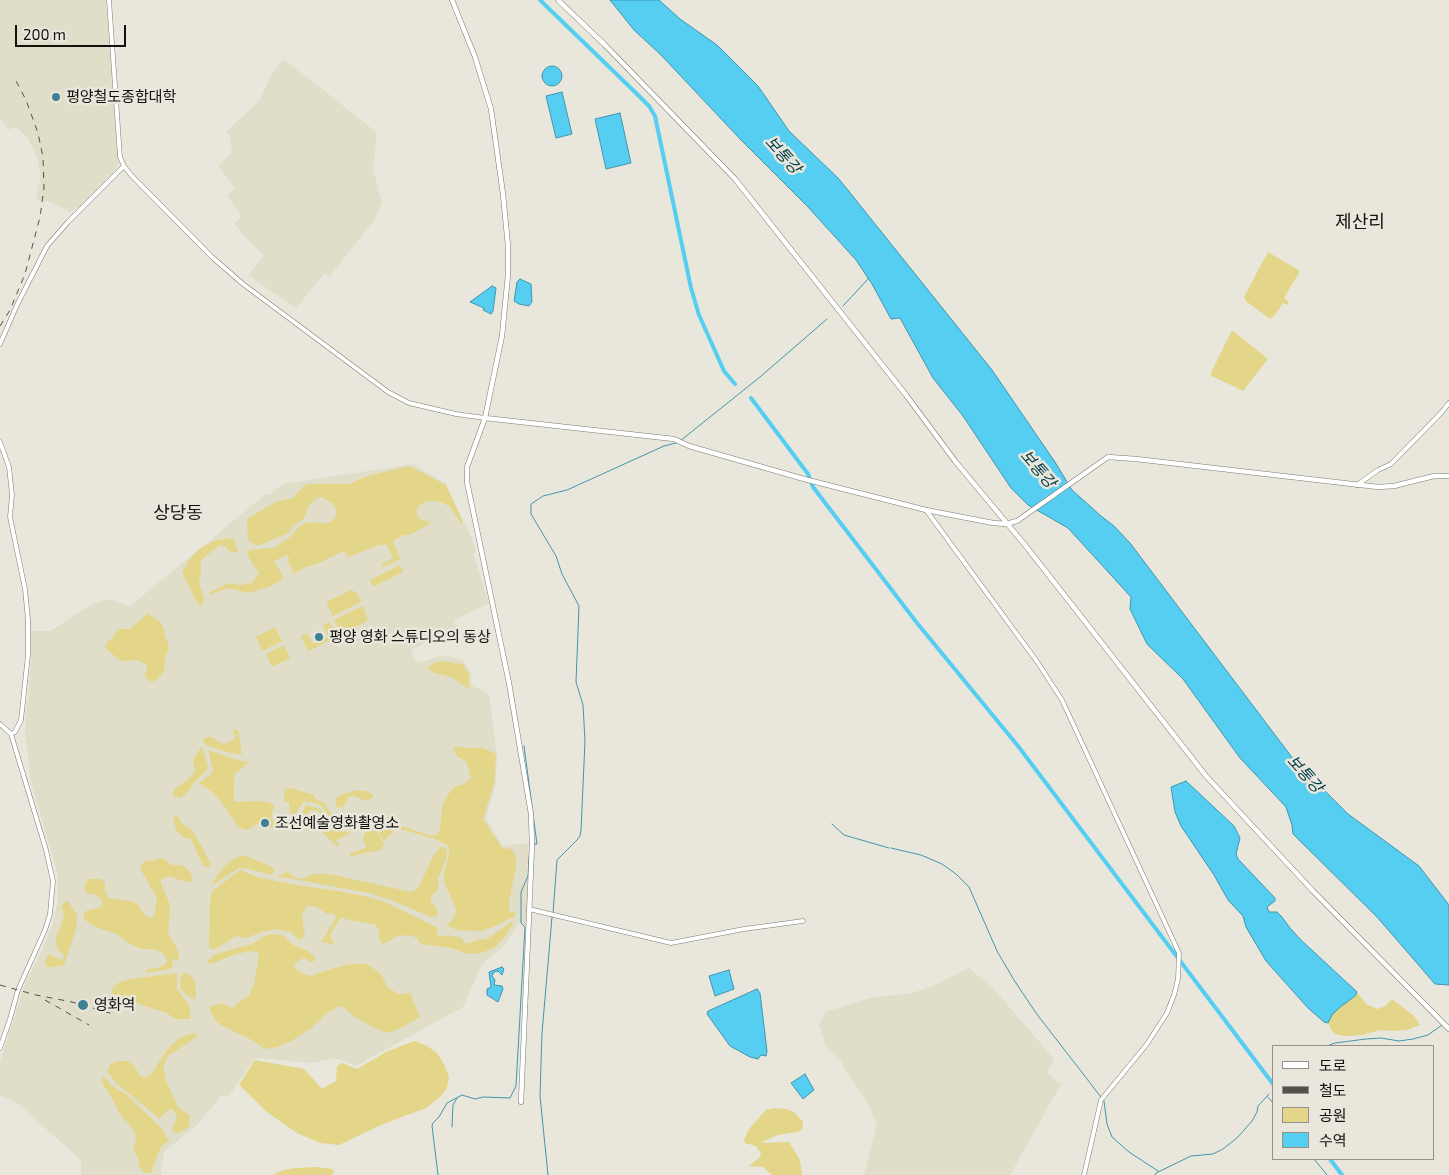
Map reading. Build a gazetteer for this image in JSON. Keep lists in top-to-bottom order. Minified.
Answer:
{"districts":["제산리","상당동"],"water":["보통강"],"places":["평양철도종합대학","평양 영화 스튜디오의 동상","조선예술영화촬영소","영화역"],"legend":["도로","철도","공원","수역"],"scale_bar":"200 m"}
